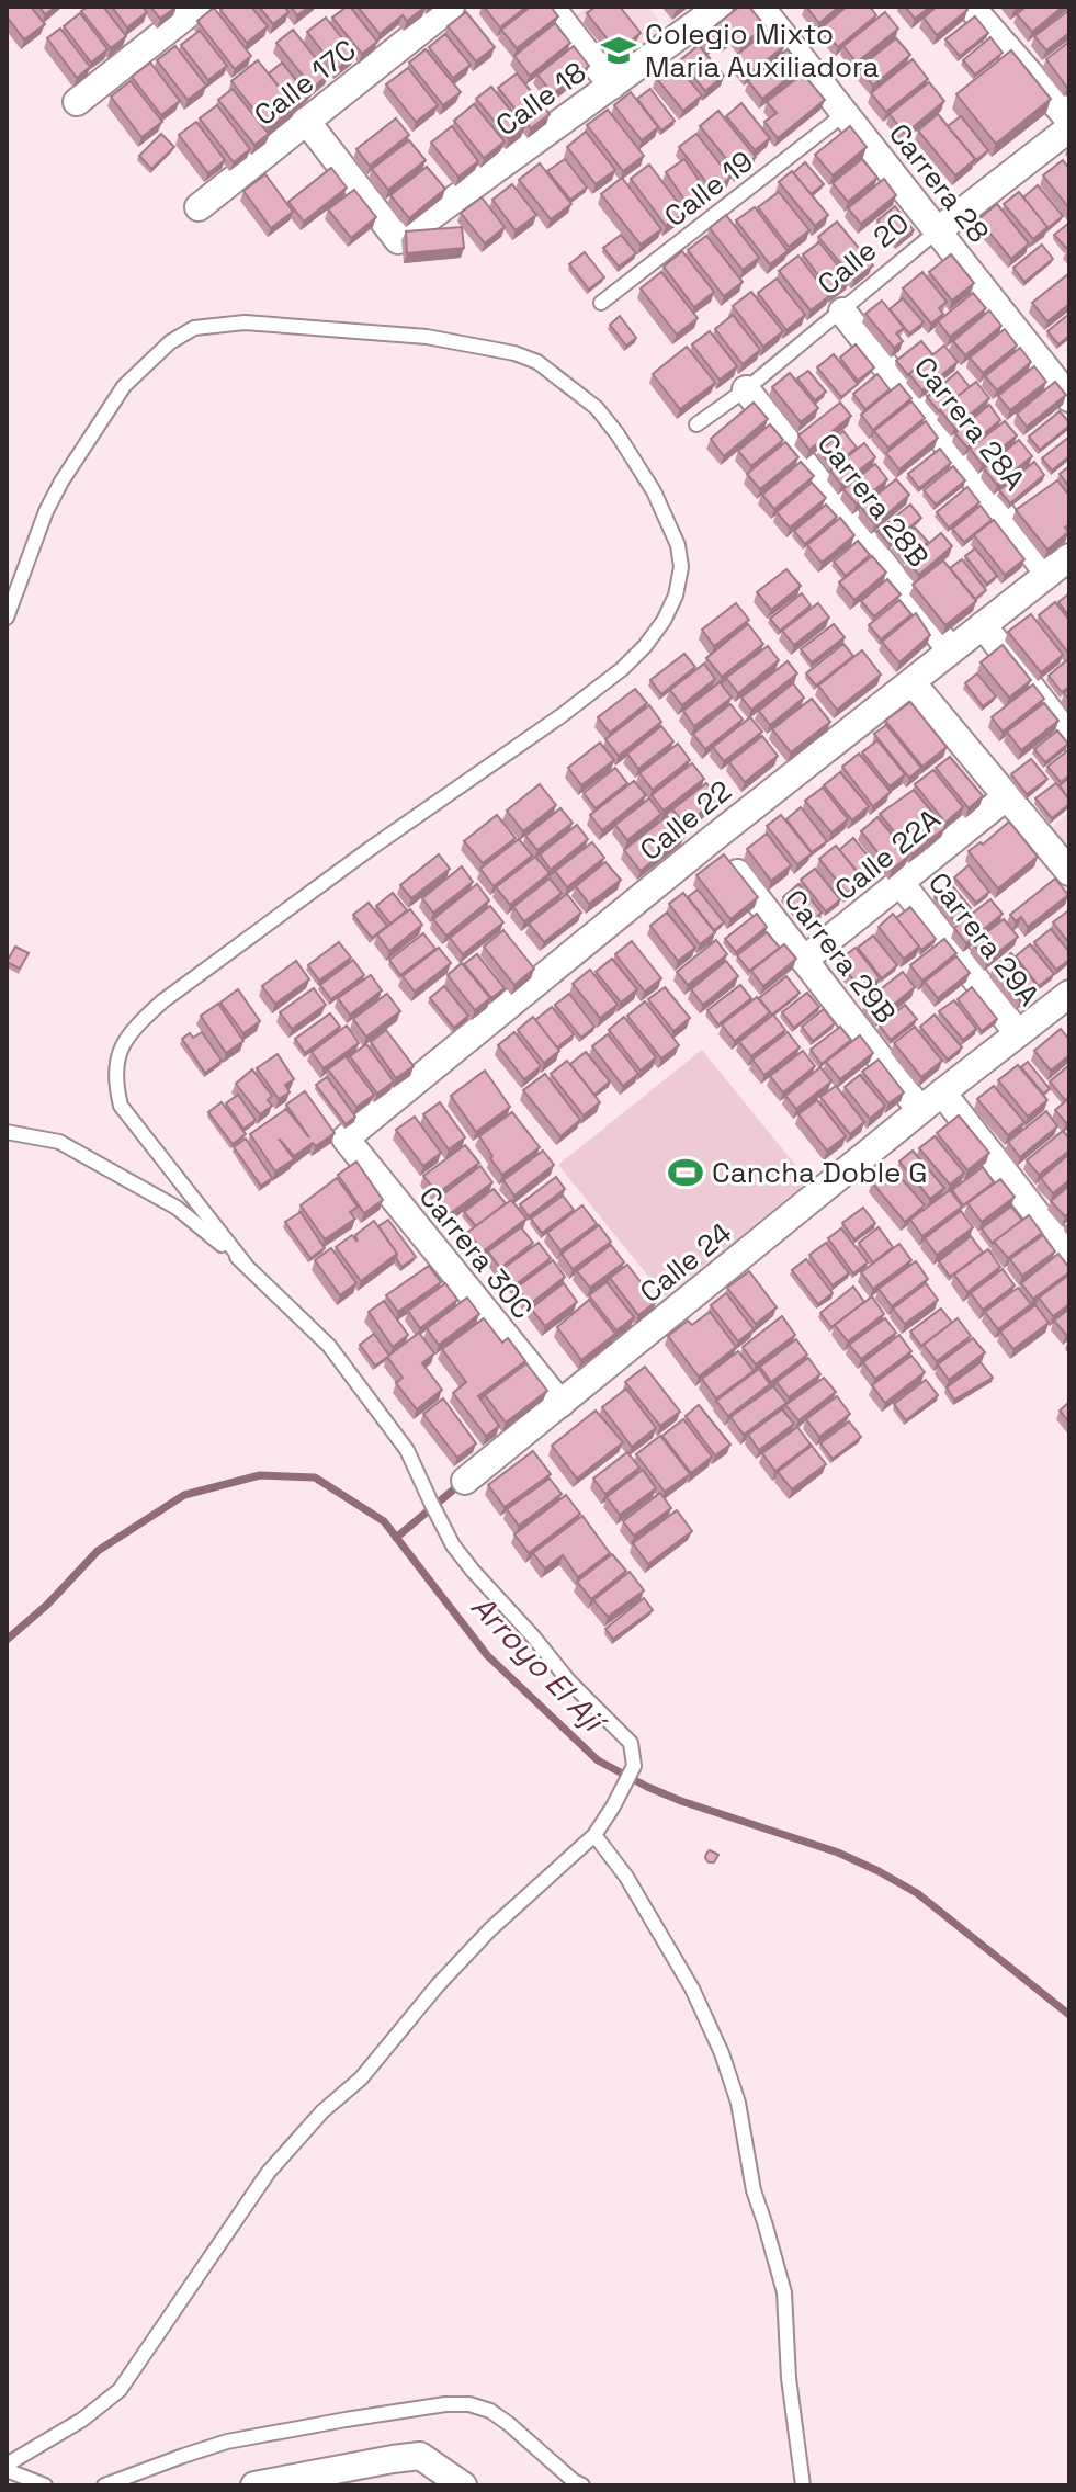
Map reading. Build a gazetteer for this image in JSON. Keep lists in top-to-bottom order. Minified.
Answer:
{"streets":{"street":["Calle 17C","Calle 18","Carrera 28","Calle 20","Carrera 28A","Carrera 28B","Calle 22","Calle 22A","Carrera 29A","Carrera 29B","Carrera 30C","Calle 24"],"lane":["Calle 19"]},"crossings":[["Calle 17C","Calle 18"],["Carrera 28","Calle 19"],["Carrera 28","Calle 20"],["Calle 20","Carrera 28A"],["Calle 20","Carrera 28B"],["Carrera 28A","Calle 22"],["Carrera 28B","Calle 22"],["Calle 22","Carrera 29B"],["Calle 22","Carrera 30C"],["Calle 22A","Carrera 29A"],["Calle 22A","Carrera 29B"],["Carrera 29A","Calle 24"],["Carrera 29B","Calle 24"],["Carrera 30C","Calle 24"]],"water":["Arroyo El Ají"],"places":{"school or university":["Colegio Mixto Maria Auxiliadora"],"sports":["Cancha Doble G"]}}
